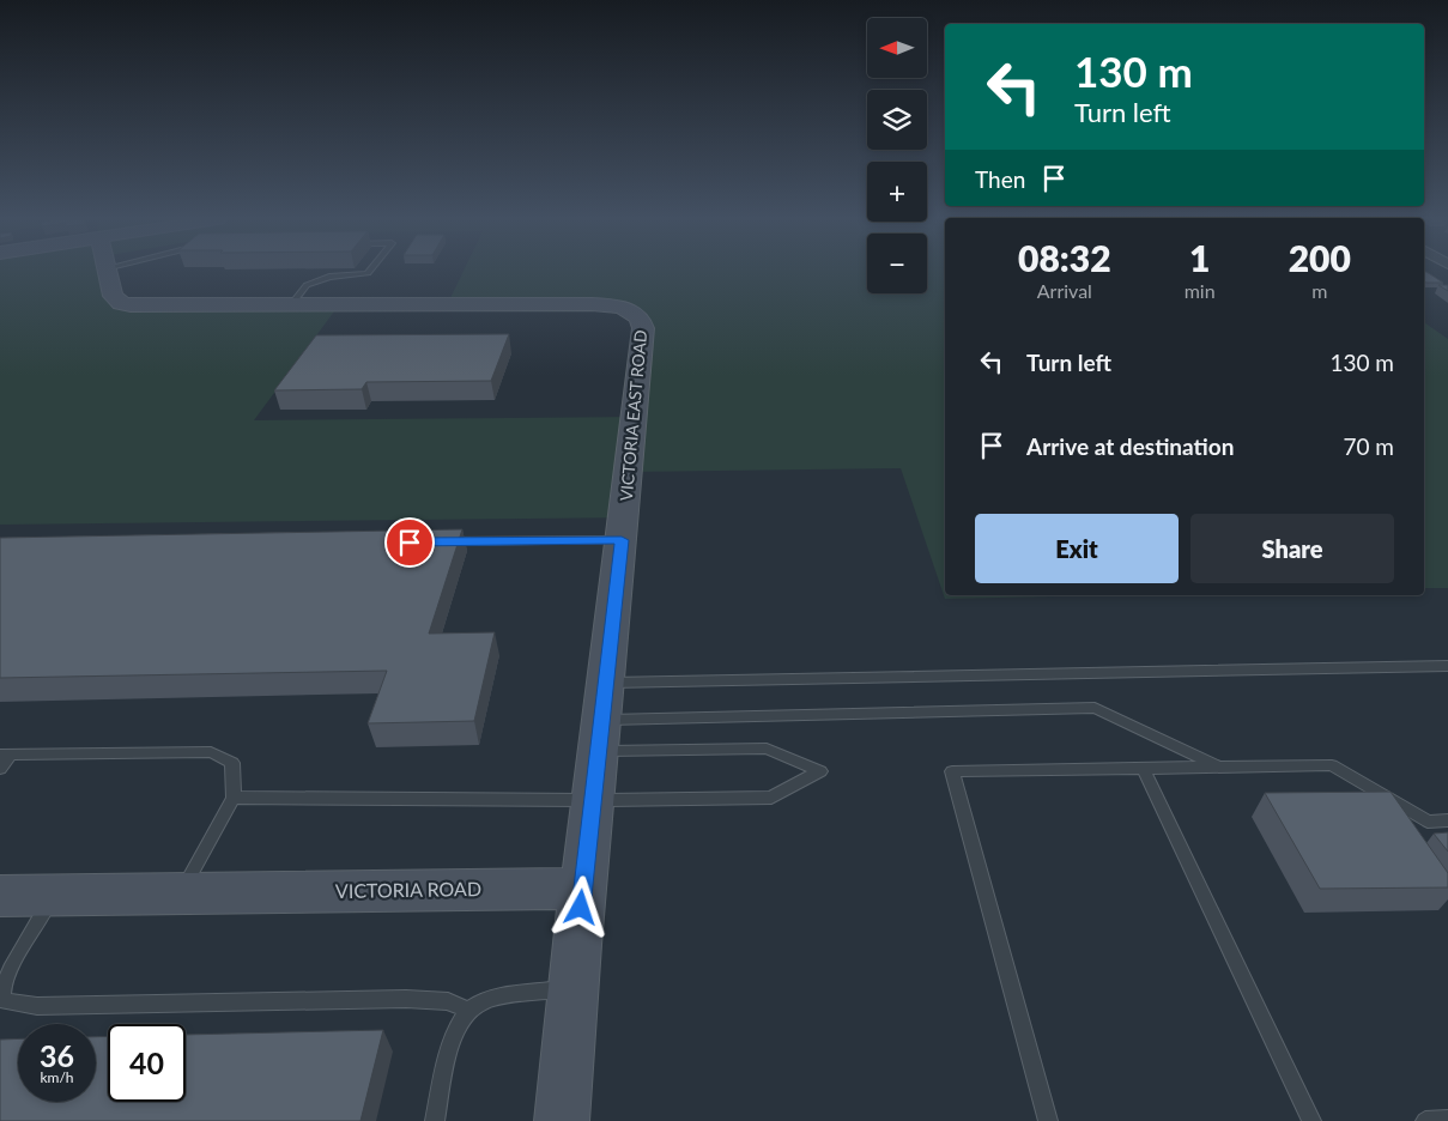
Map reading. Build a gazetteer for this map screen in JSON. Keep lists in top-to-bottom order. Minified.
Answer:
{"streets":{"street":["VICTORIA EAST ROAD","VICTORIA ROAD"]},"crossings":[["VICTORIA EAST ROAD","VICTORIA ROAD"]],"north":"left","page":{"map_buttons":["+","−"],"turn":["130 m","Turn left"],"then":"Then","eta":["08:32","Arrival","1","min","200","m"],"list":[{"name":"Turn left","value":"130 m"},{"name":"Arrive at destination","value":"70 m"}],"buttons":["Exit","Share"],"speed":"36 km/h","limit":"40"}}
